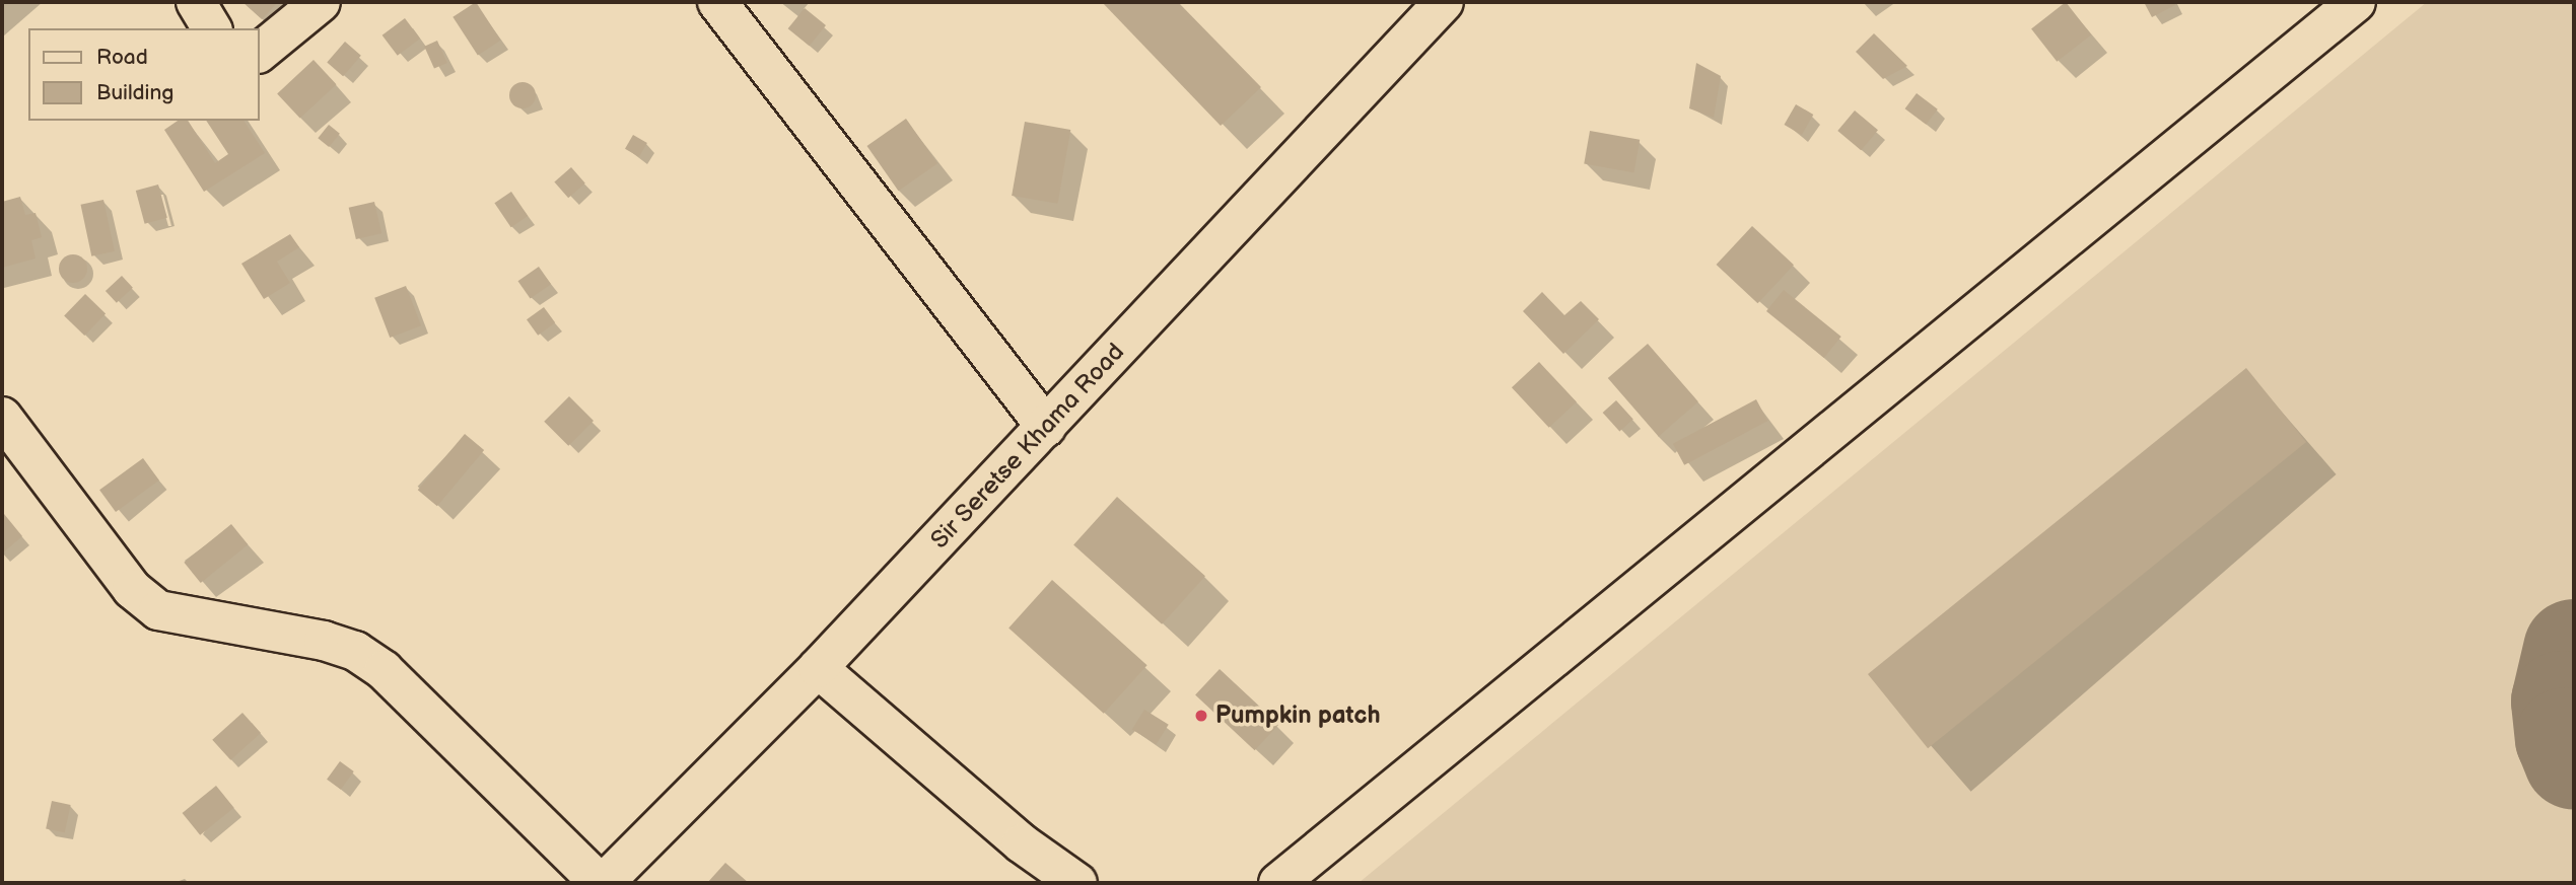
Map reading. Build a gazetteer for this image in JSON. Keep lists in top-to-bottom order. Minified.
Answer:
{"streets":{"street":["Sir Seretse Khama Road"]},"places":["Pumpkin patch"],"legend":["Road","Building"]}
